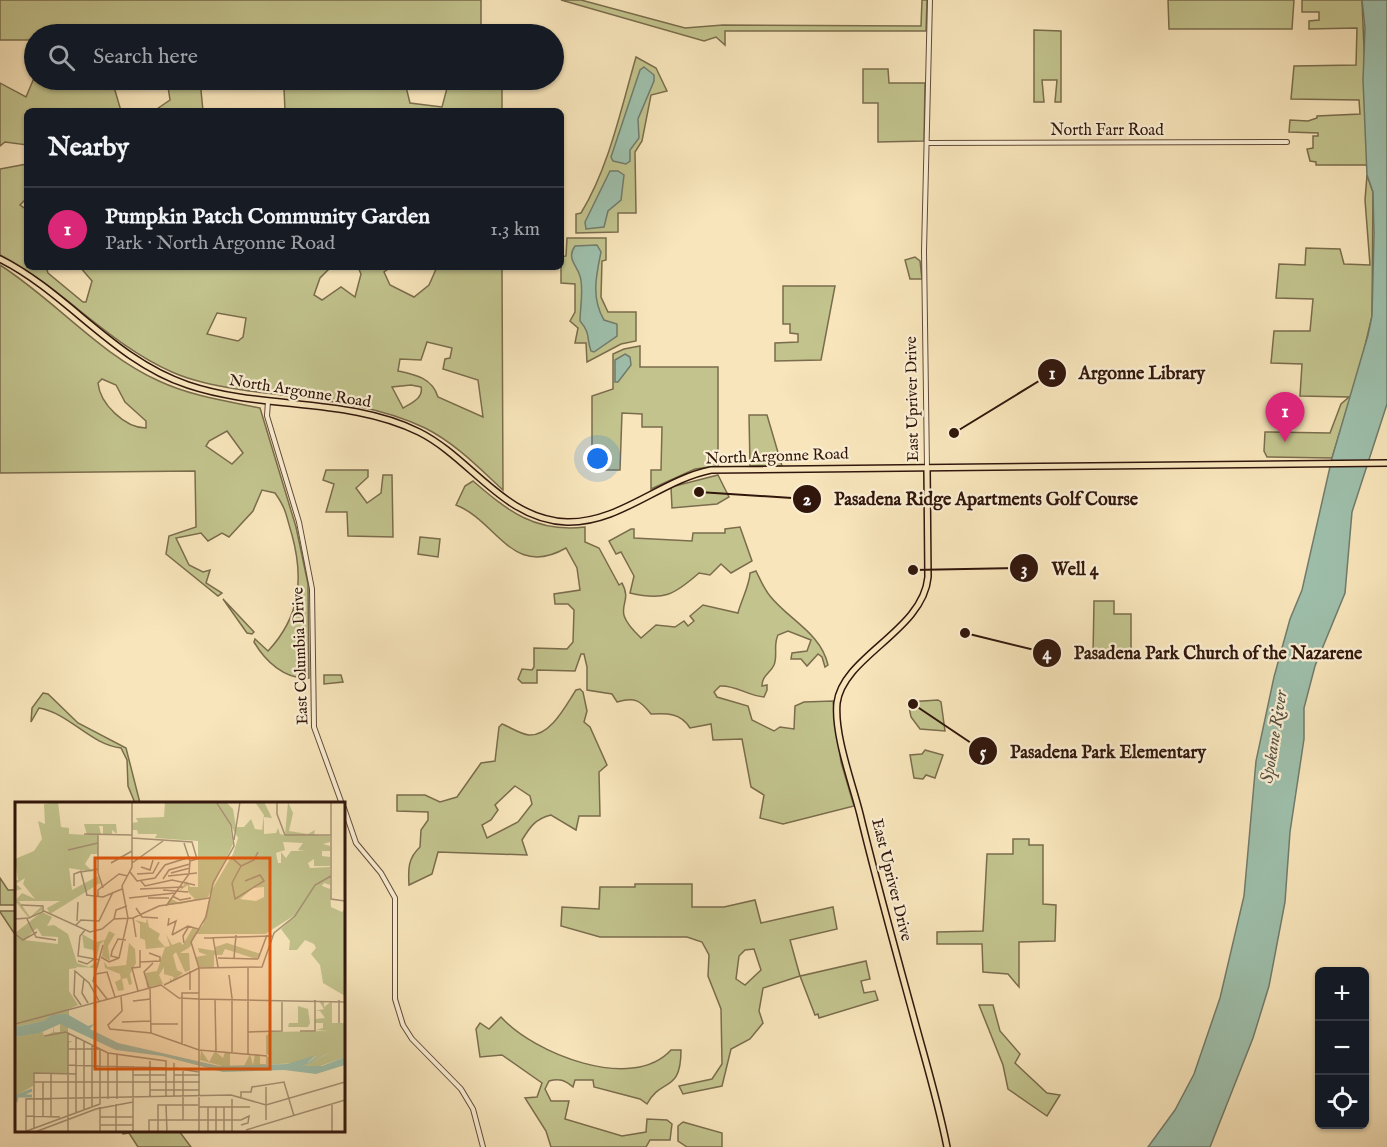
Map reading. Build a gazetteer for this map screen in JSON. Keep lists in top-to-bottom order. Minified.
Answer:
{"streets":{"main road":["North Argonne Road","East Upriver Drive"],"street":["North Farr Road","East Columbia Drive"]},"crossings":[["North Farr Road","East Upriver Drive"],["North Argonne Road","East Upriver Drive"],["North Argonne Road","East Columbia Drive"]],"water":["Spokane River"],"places":["Argonne Library","Pasadena Ridge Apartments Golf Course","Well 4","Pasadena Park Church of the Nazarene","Pasadena Park Elementary"],"page":{"search":"Search here","heading":"Nearby","list":[{"mark":"1","name":"Pumpkin Patch Community Garden","note":"Park · North Argonne Road","value":"1.3 km"}],"pins":"1","map_buttons":["+","−"]}}
